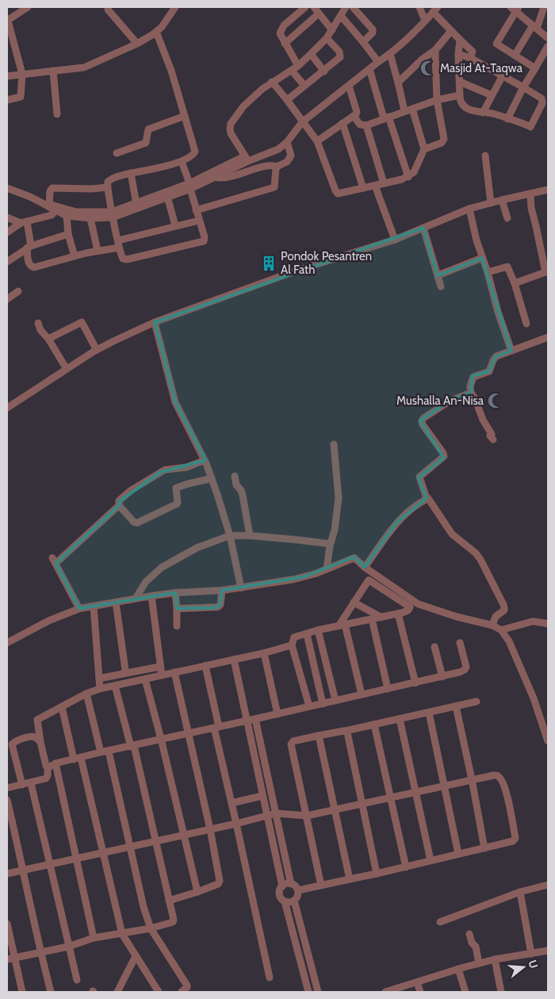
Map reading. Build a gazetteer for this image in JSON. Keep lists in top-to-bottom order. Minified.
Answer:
{"places":{"mosque":["Masjid At-Taqwa","Mushalla An-Nisa"],"building":["Pondok Pesantren Al Fath"]},"north":"right"}
